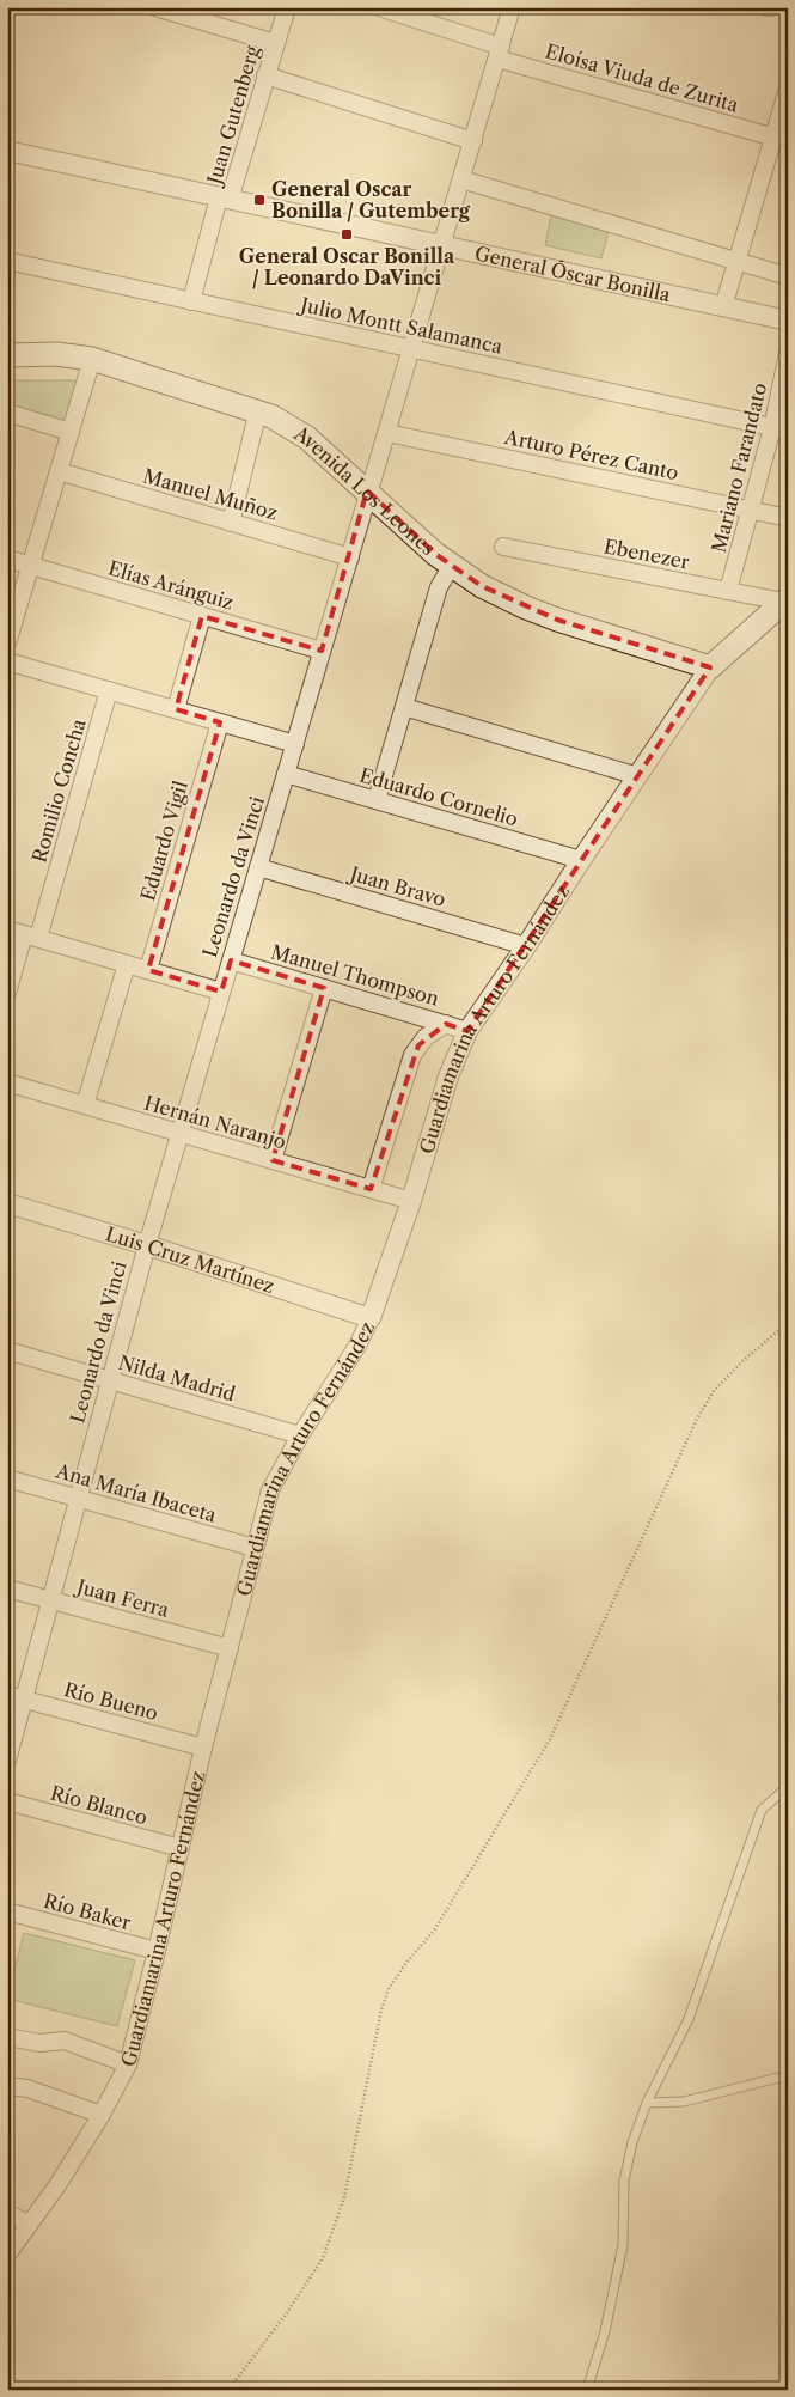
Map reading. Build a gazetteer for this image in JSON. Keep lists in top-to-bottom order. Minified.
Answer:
{"streets":{"main road":["Avenida Los Leones","Guardiamarina Arturo Fernández"],"street":["Eloísa Viuda de Zurita","Juan Gutenberg","General Óscar Bonilla","Julio Montt Salamanca","Arturo Pérez Canto","Mariano Farandato","Manuel Muñoz","Ebenezer","Elías Aránguiz","Romilio Concha","Eduardo Cornelio","Eduardo Vigil","Leonardo da Vinci","Juan Bravo","Manuel Thompson","Hernán Naranjo","Luis Cruz Martínez","Nilda Madrid","Ana María Ibaceta","Juan Ferra","Río Bueno","Río Blanco","Río Baker"]},"crossings":[["Eloísa Viuda de Zurita","Leonardo da Vinci"],["Juan Gutenberg","General Óscar Bonilla"],["Juan Gutenberg","Julio Montt Salamanca"],["General Óscar Bonilla","Leonardo da Vinci"],["Julio Montt Salamanca","Mariano Farandato"],["Julio Montt Salamanca","Leonardo da Vinci"],["Arturo Pérez Canto","Mariano Farandato"],["Arturo Pérez Canto","Leonardo da Vinci"],["Mariano Farandato","Ebenezer"],["Avenida Los Leones","Leonardo da Vinci"],["Avenida Los Leones","Guardiamarina Arturo Fernández"],["Manuel Muñoz","Leonardo da Vinci"],["Ebenezer","Guardiamarina Arturo Fernández"],["Elías Aránguiz","Leonardo da Vinci"],["Eduardo Cornelio","Leonardo da Vinci"],["Eduardo Cornelio","Guardiamarina Arturo Fernández"],["Leonardo da Vinci","Juan Bravo"],["Leonardo da Vinci","Manuel Thompson"],["Leonardo da Vinci","Hernán Naranjo"],["Leonardo da Vinci","Luis Cruz Martínez"],["Leonardo da Vinci","Nilda Madrid"],["Leonardo da Vinci","Ana María Ibaceta"],["Leonardo da Vinci","Juan Ferra"],["Leonardo da Vinci","Río Bueno"],["Juan Bravo","Guardiamarina Arturo Fernández"],["Manuel Thompson","Guardiamarina Arturo Fernández"],["Guardiamarina Arturo Fernández","Hernán Naranjo"],["Guardiamarina Arturo Fernández","Luis Cruz Martínez"],["Guardiamarina Arturo Fernández","Nilda Madrid"],["Guardiamarina Arturo Fernández","Ana María Ibaceta"],["Guardiamarina Arturo Fernández","Juan Ferra"],["Guardiamarina Arturo Fernández","Río Bueno"],["Guardiamarina Arturo Fernández","Río Blanco"],["Guardiamarina Arturo Fernández","Río Baker"]],"places":{"transit":["General Oscar Bonilla / Gutemberg","General Oscar Bonilla / Leonardo DaVinci"]}}
